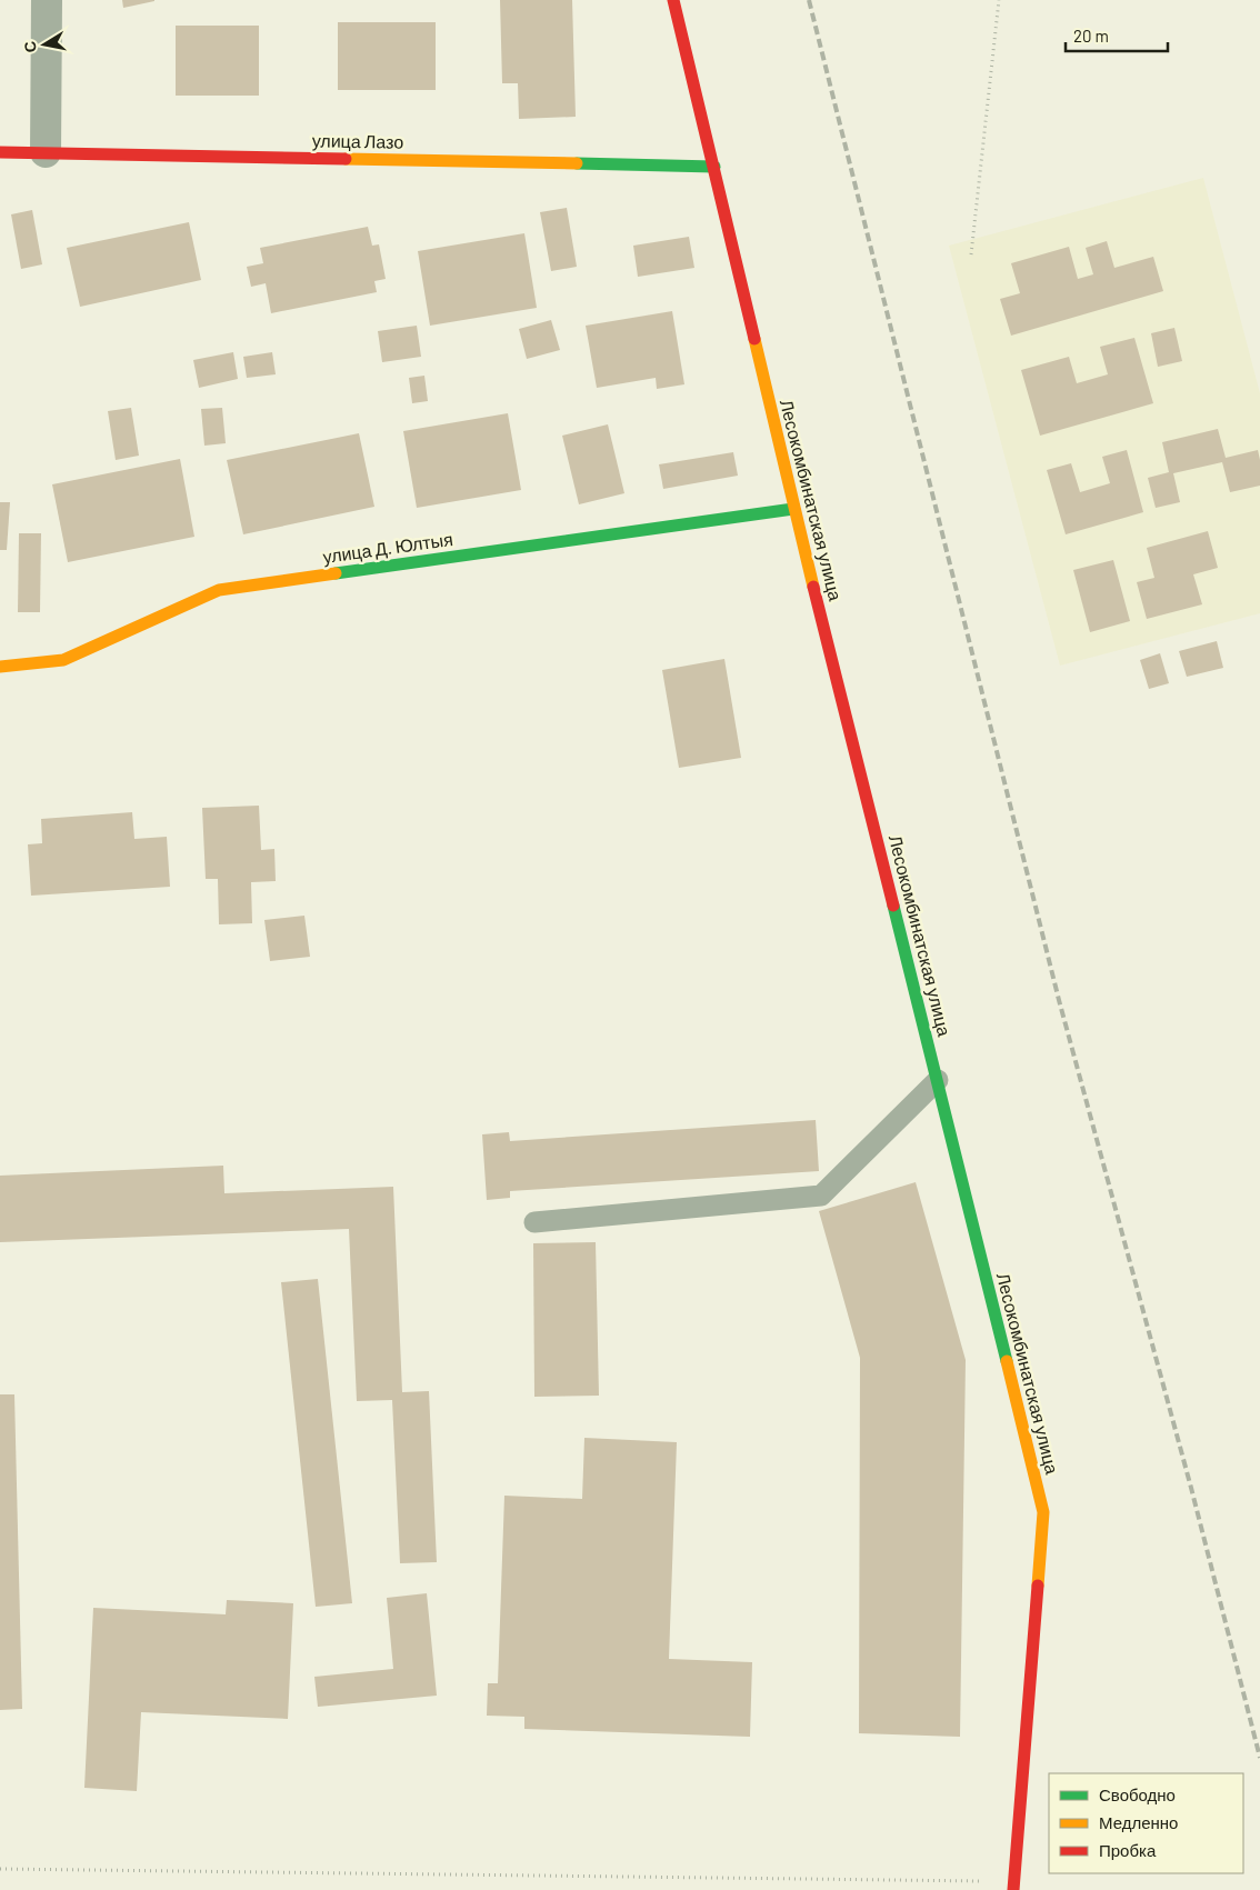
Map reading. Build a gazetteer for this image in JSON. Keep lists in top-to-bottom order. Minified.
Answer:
{"streets":{"main road":["улица Лазо","Лесокомбинатская улица","улица Д. Юлтыя"]},"crossings":[["улица Лазо","Лесокомбинатская улица"],["Лесокомбинатская улица","улица Д. Юлтыя"]],"legend":["Свободно","Медленно","Пробка"],"scale_bar":"20 m","north":"left"}
